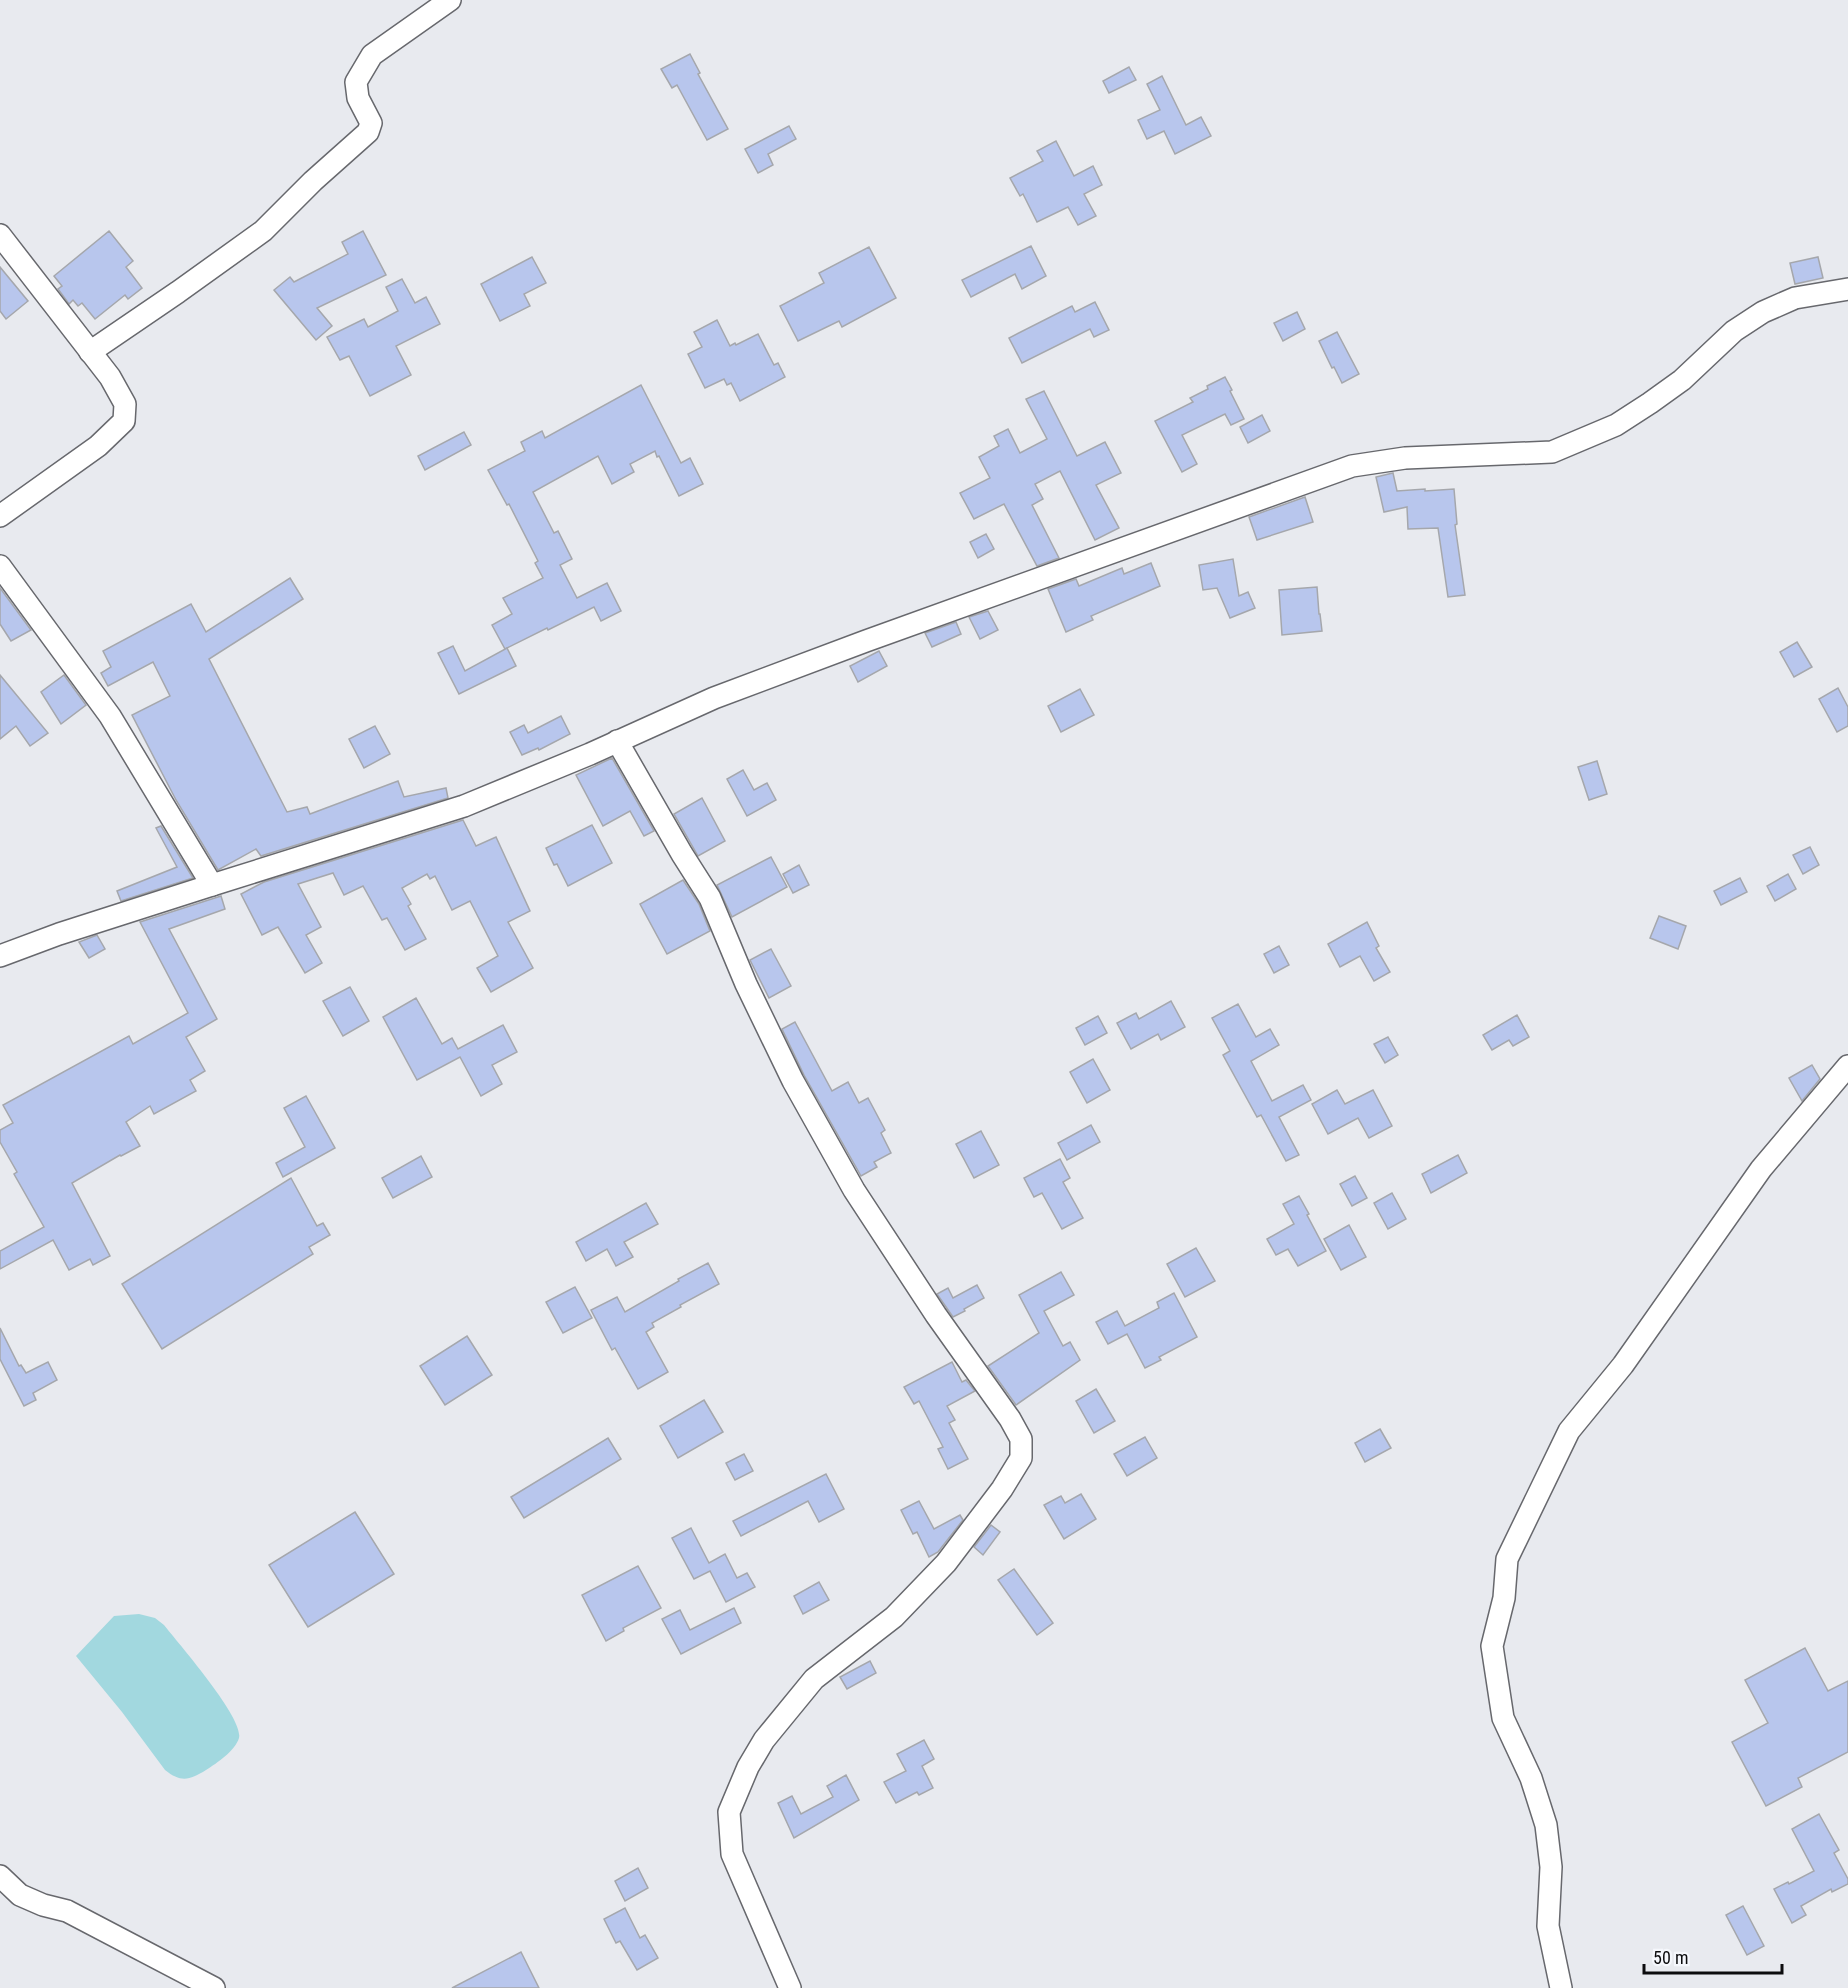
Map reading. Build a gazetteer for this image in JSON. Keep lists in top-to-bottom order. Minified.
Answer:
{"scale_bar":"50 m"}
